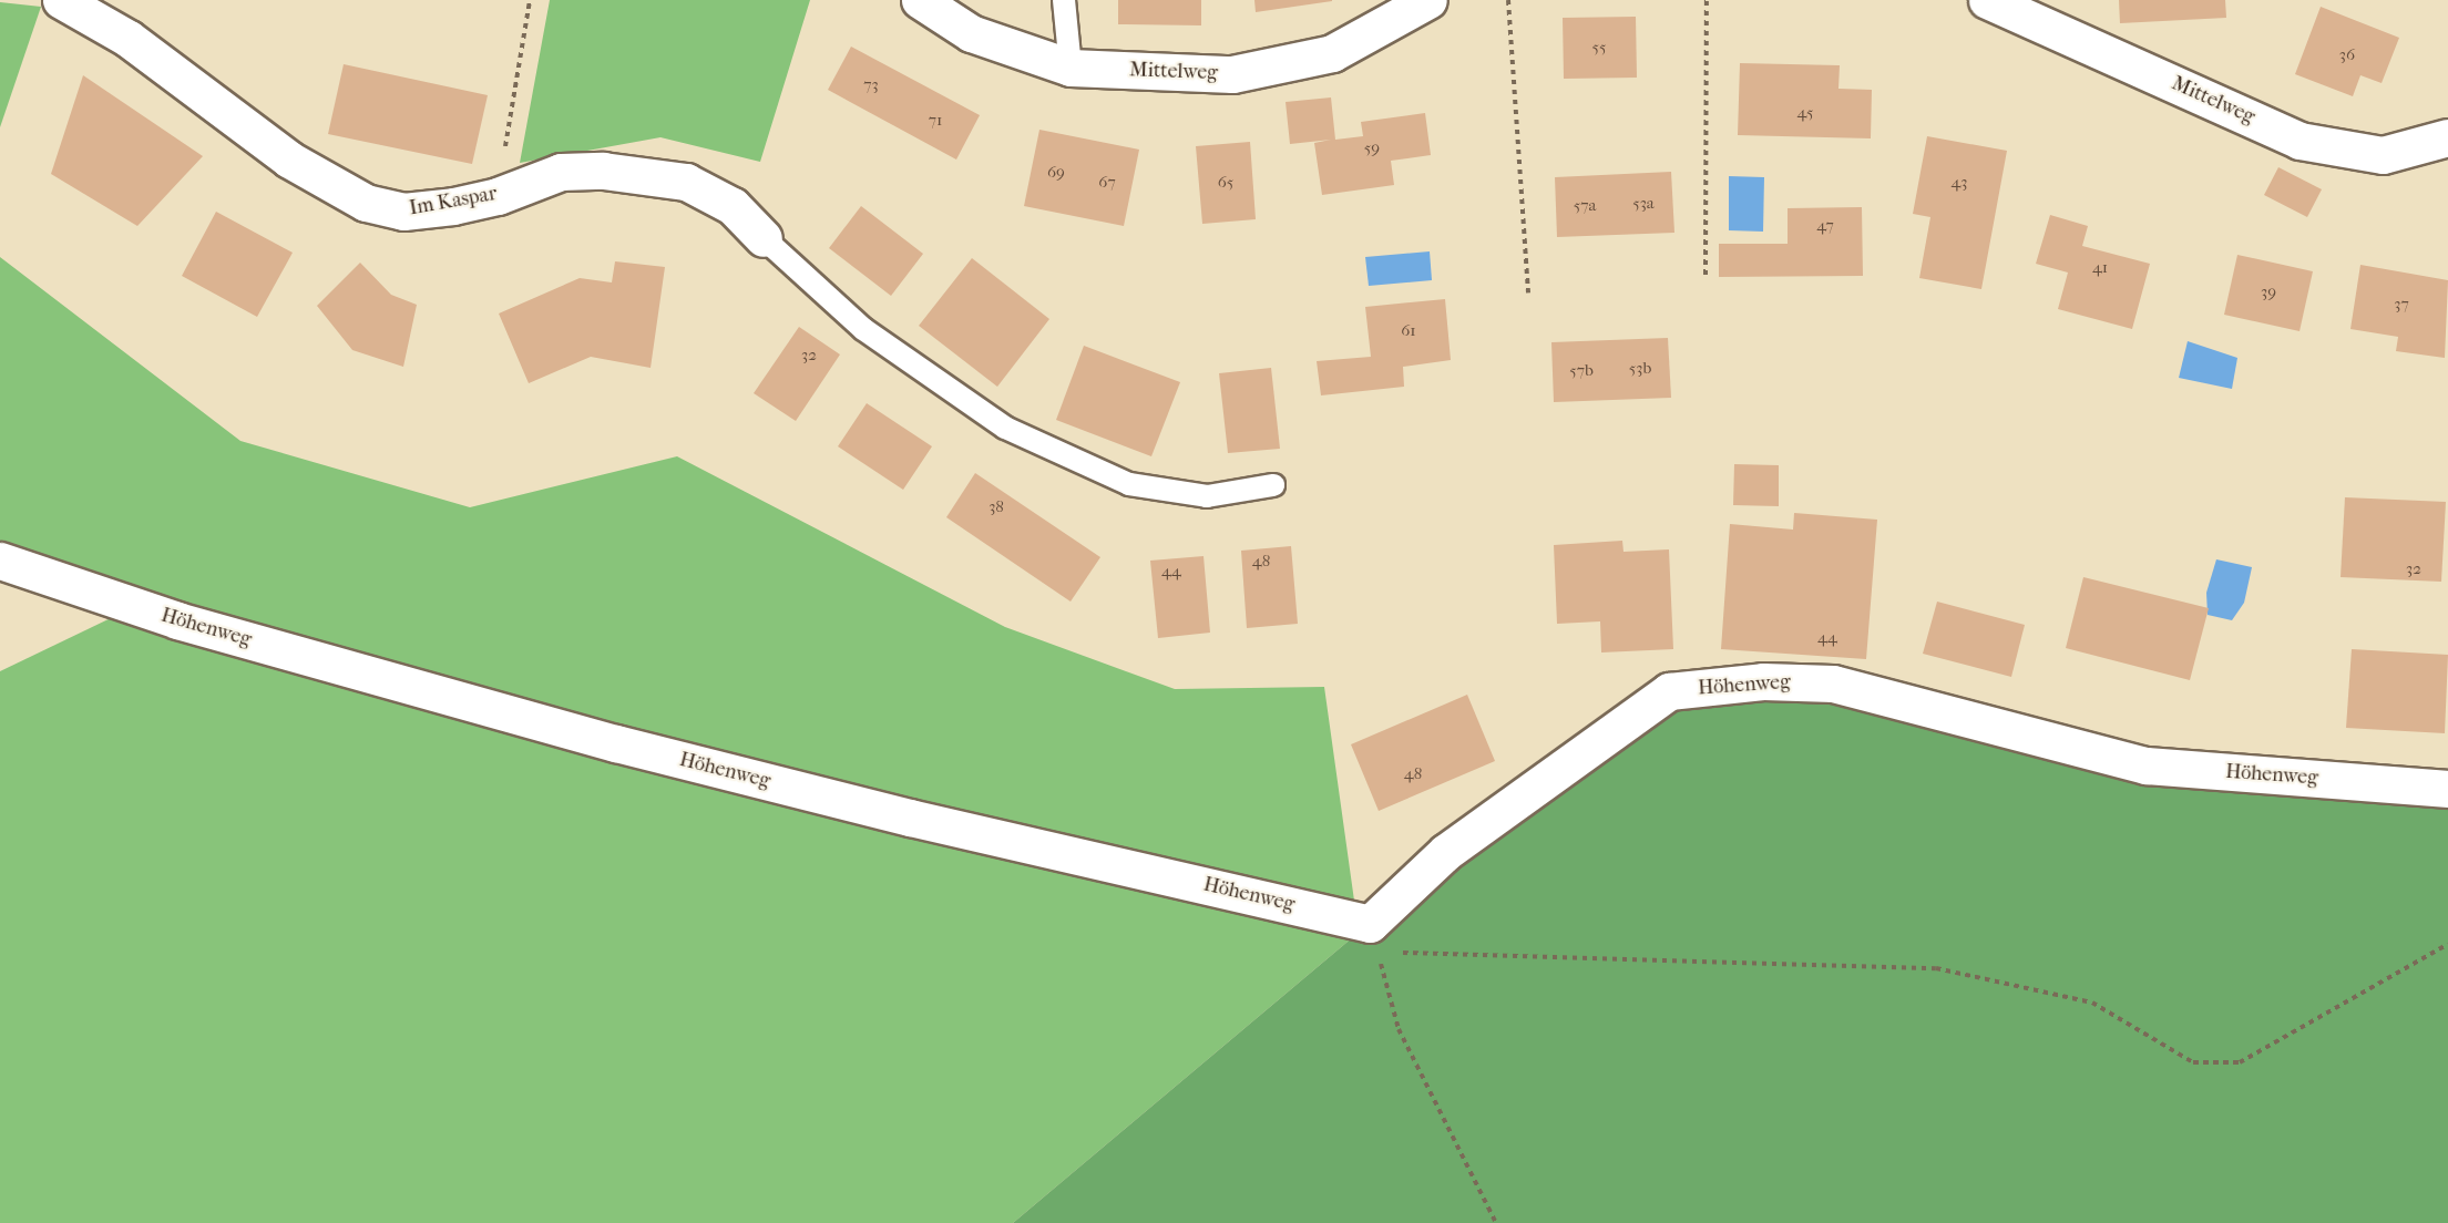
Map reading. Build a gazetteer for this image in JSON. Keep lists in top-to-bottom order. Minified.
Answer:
{"streets":{"street":["Mittelweg","Im Kaspar","Höhenweg"]},"house_numbers":["55","36","73","45","71","59","69","67","65","43","53a","57a","47","41","39","37","61","32","53b","57b","38","48","32","44","44","48"]}
